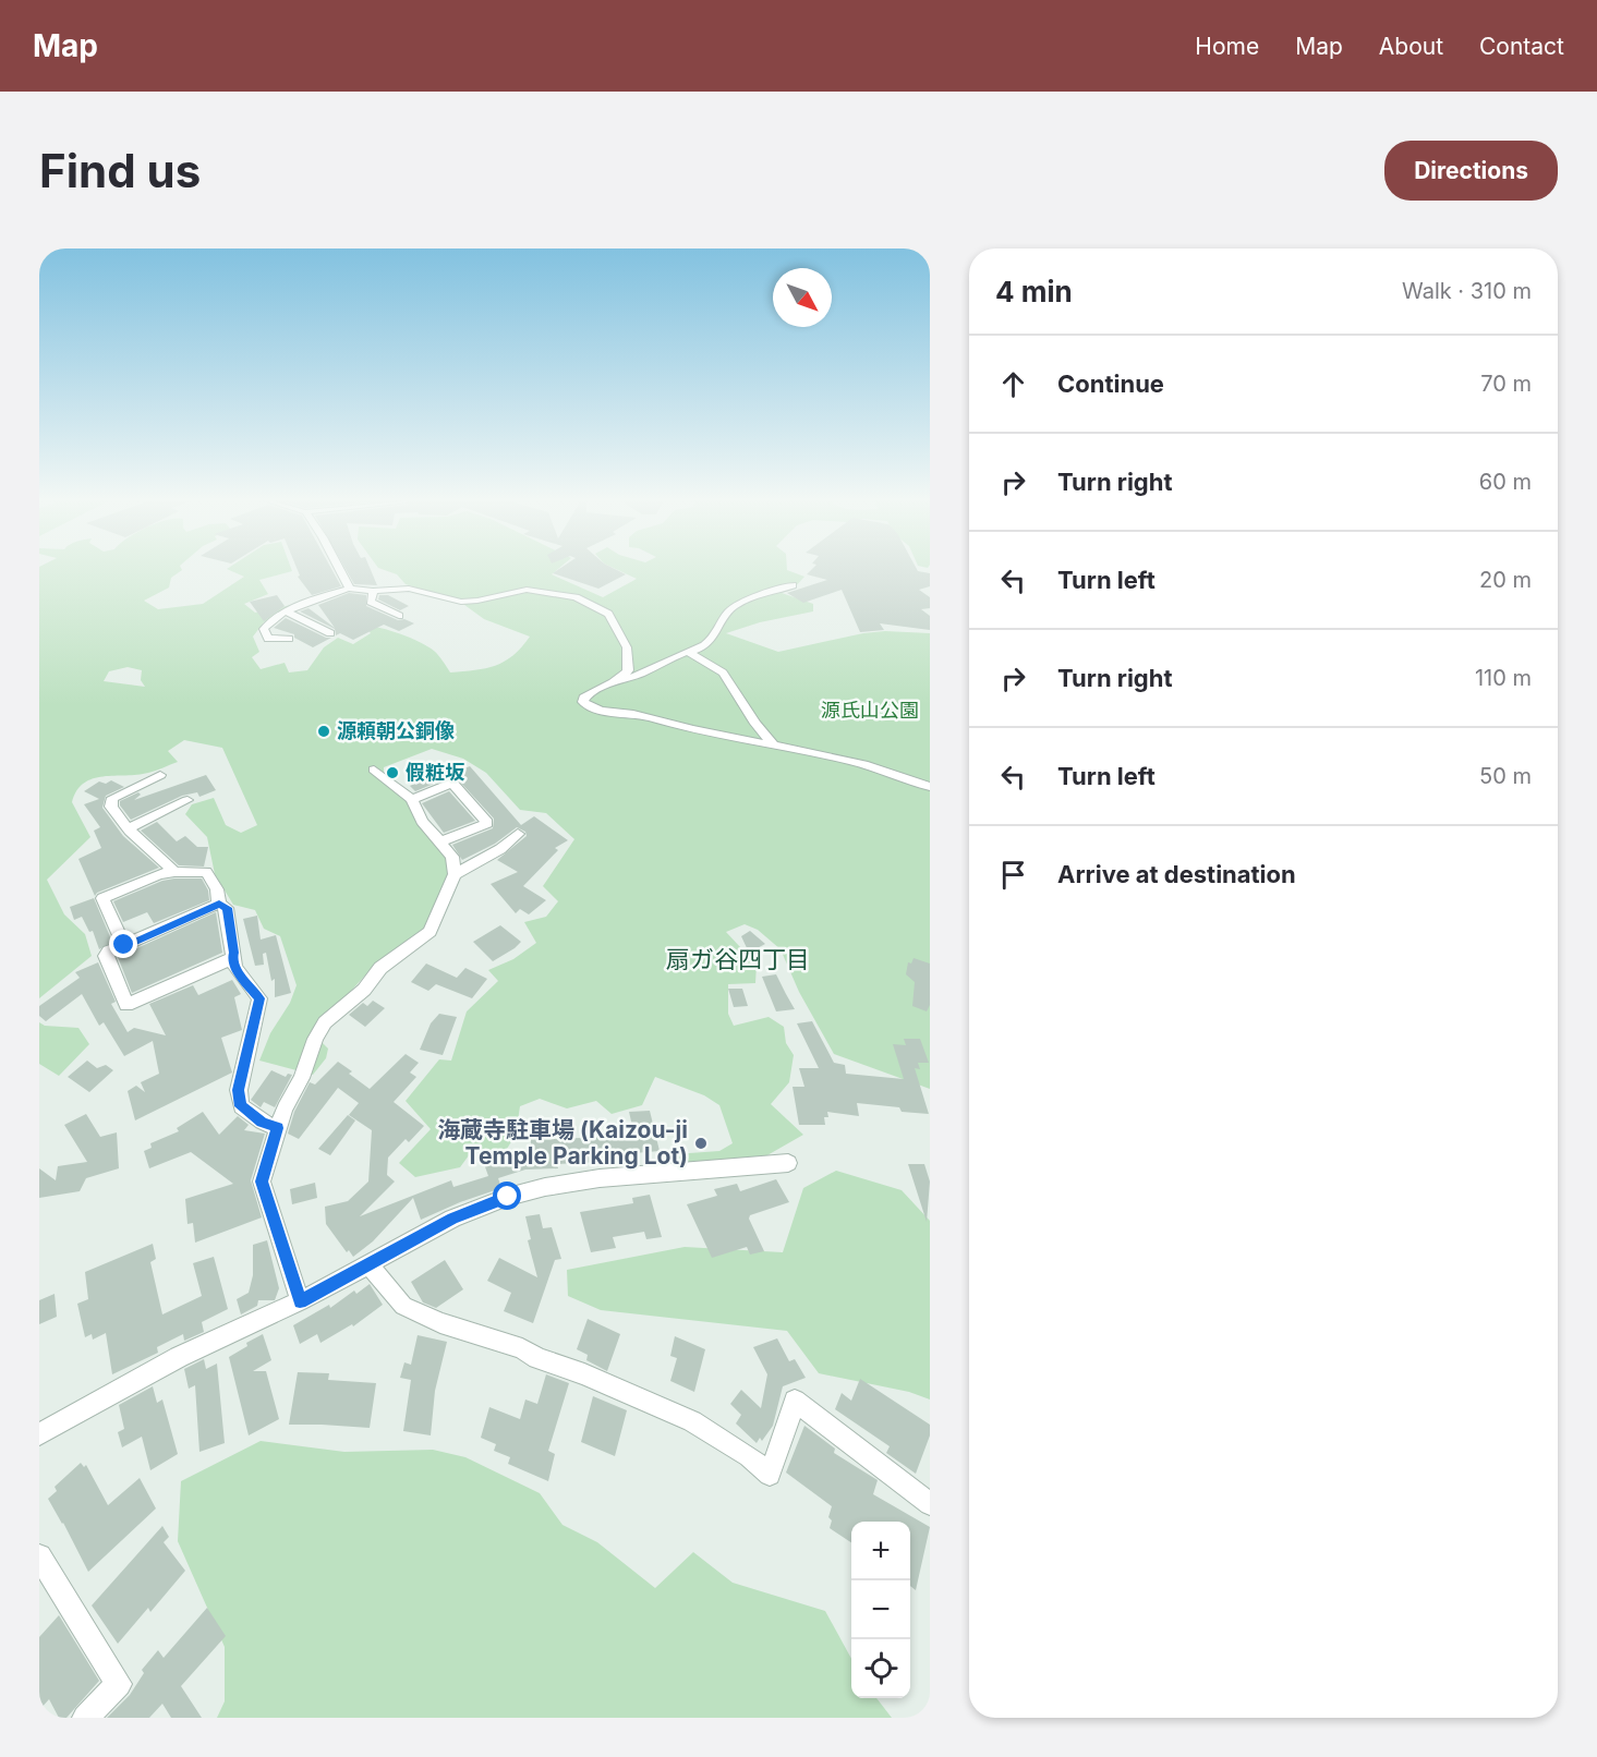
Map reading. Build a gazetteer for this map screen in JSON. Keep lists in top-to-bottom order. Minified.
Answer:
{"districts":["扇ガ谷四丁目"],"parks":["源氏山公園"],"places":["源頼朝公銅像","假粧坂","海蔵寺駐車場 (Kaizou-ji Temple Parking Lot)"],"north":"bottom right","page":{"header":"Map","nav":["Home","Map","About","Contact"],"buttons":"Directions","title":"Find us","heading":["4 min","Walk · 310 m"],"list":[["Continue","70 m"],["Turn right","60 m"],["Turn left","20 m"],["Turn right","110 m"],["Turn left","50 m"],"Arrive at destination"],"map_buttons":["+","−"]}}
